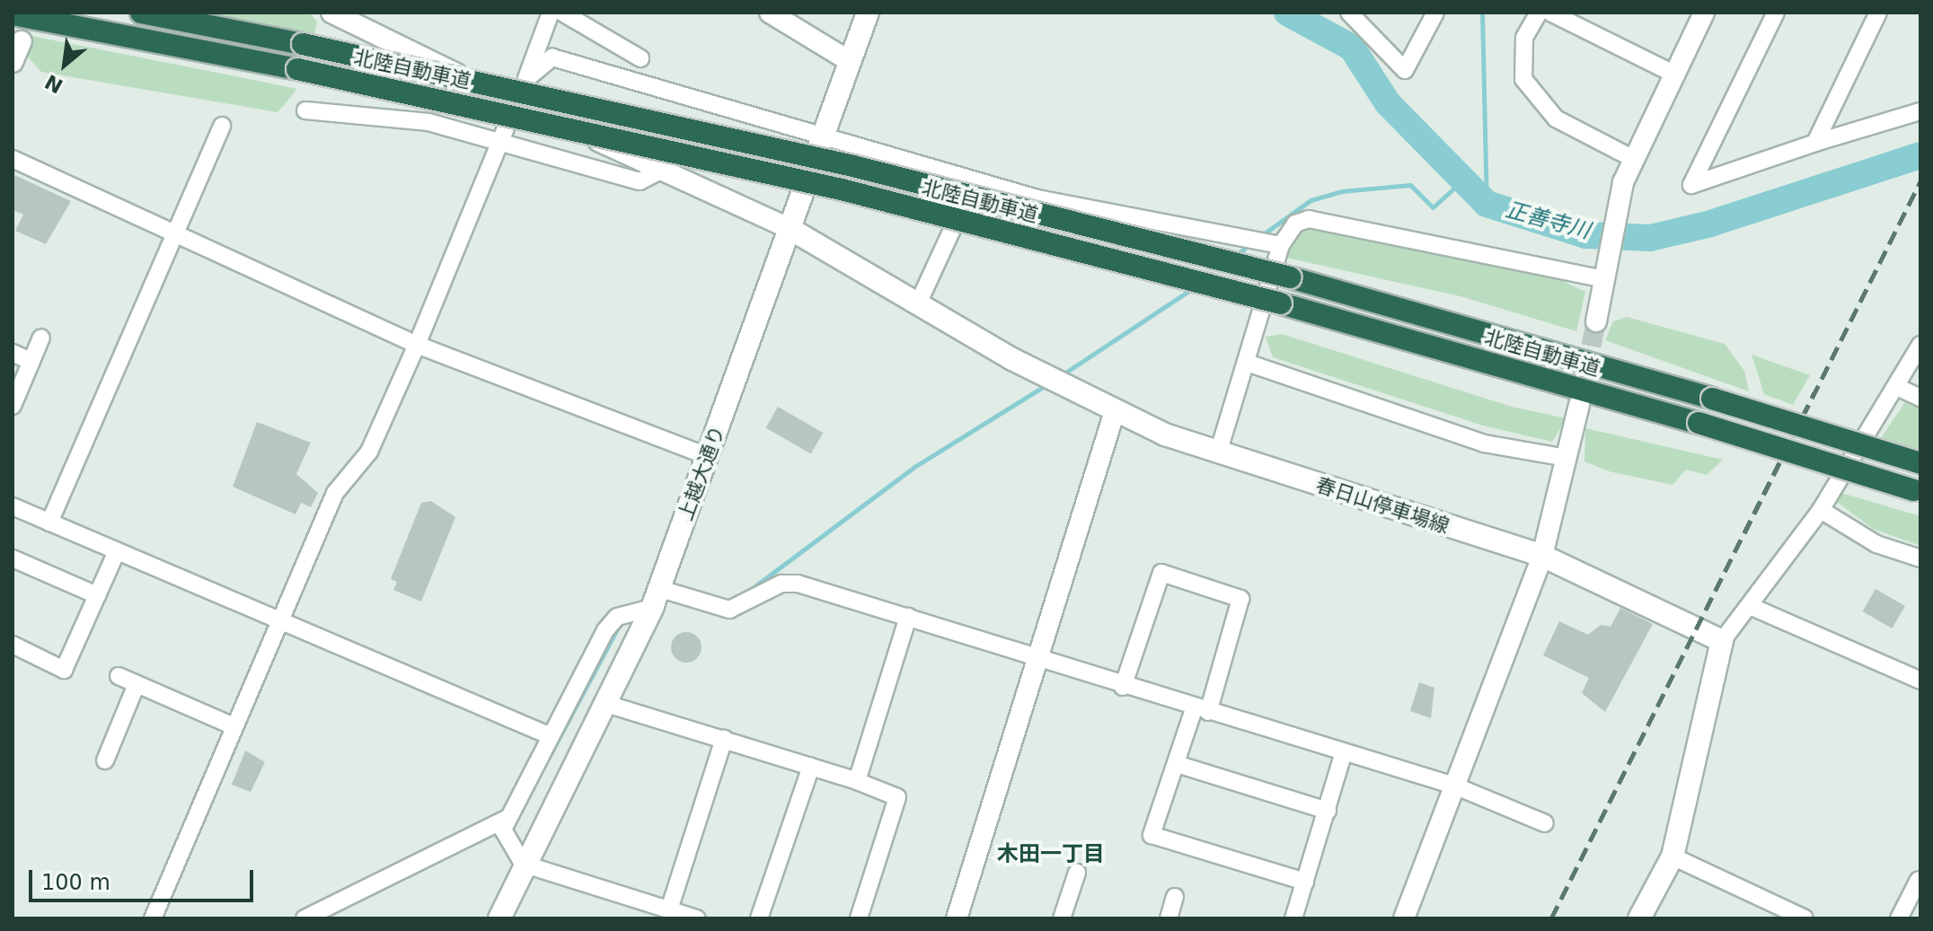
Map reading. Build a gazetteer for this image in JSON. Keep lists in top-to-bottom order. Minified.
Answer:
{"streets":{"highway":["北陸自動車道"],"main road":["上越大通り","春日山停車場線"]},"crossings":[["上越大通り","春日山停車場線"]],"districts":["木田一丁目"],"water":["正善寺川"],"scale_bar":"100 m","north":"bottom left"}
